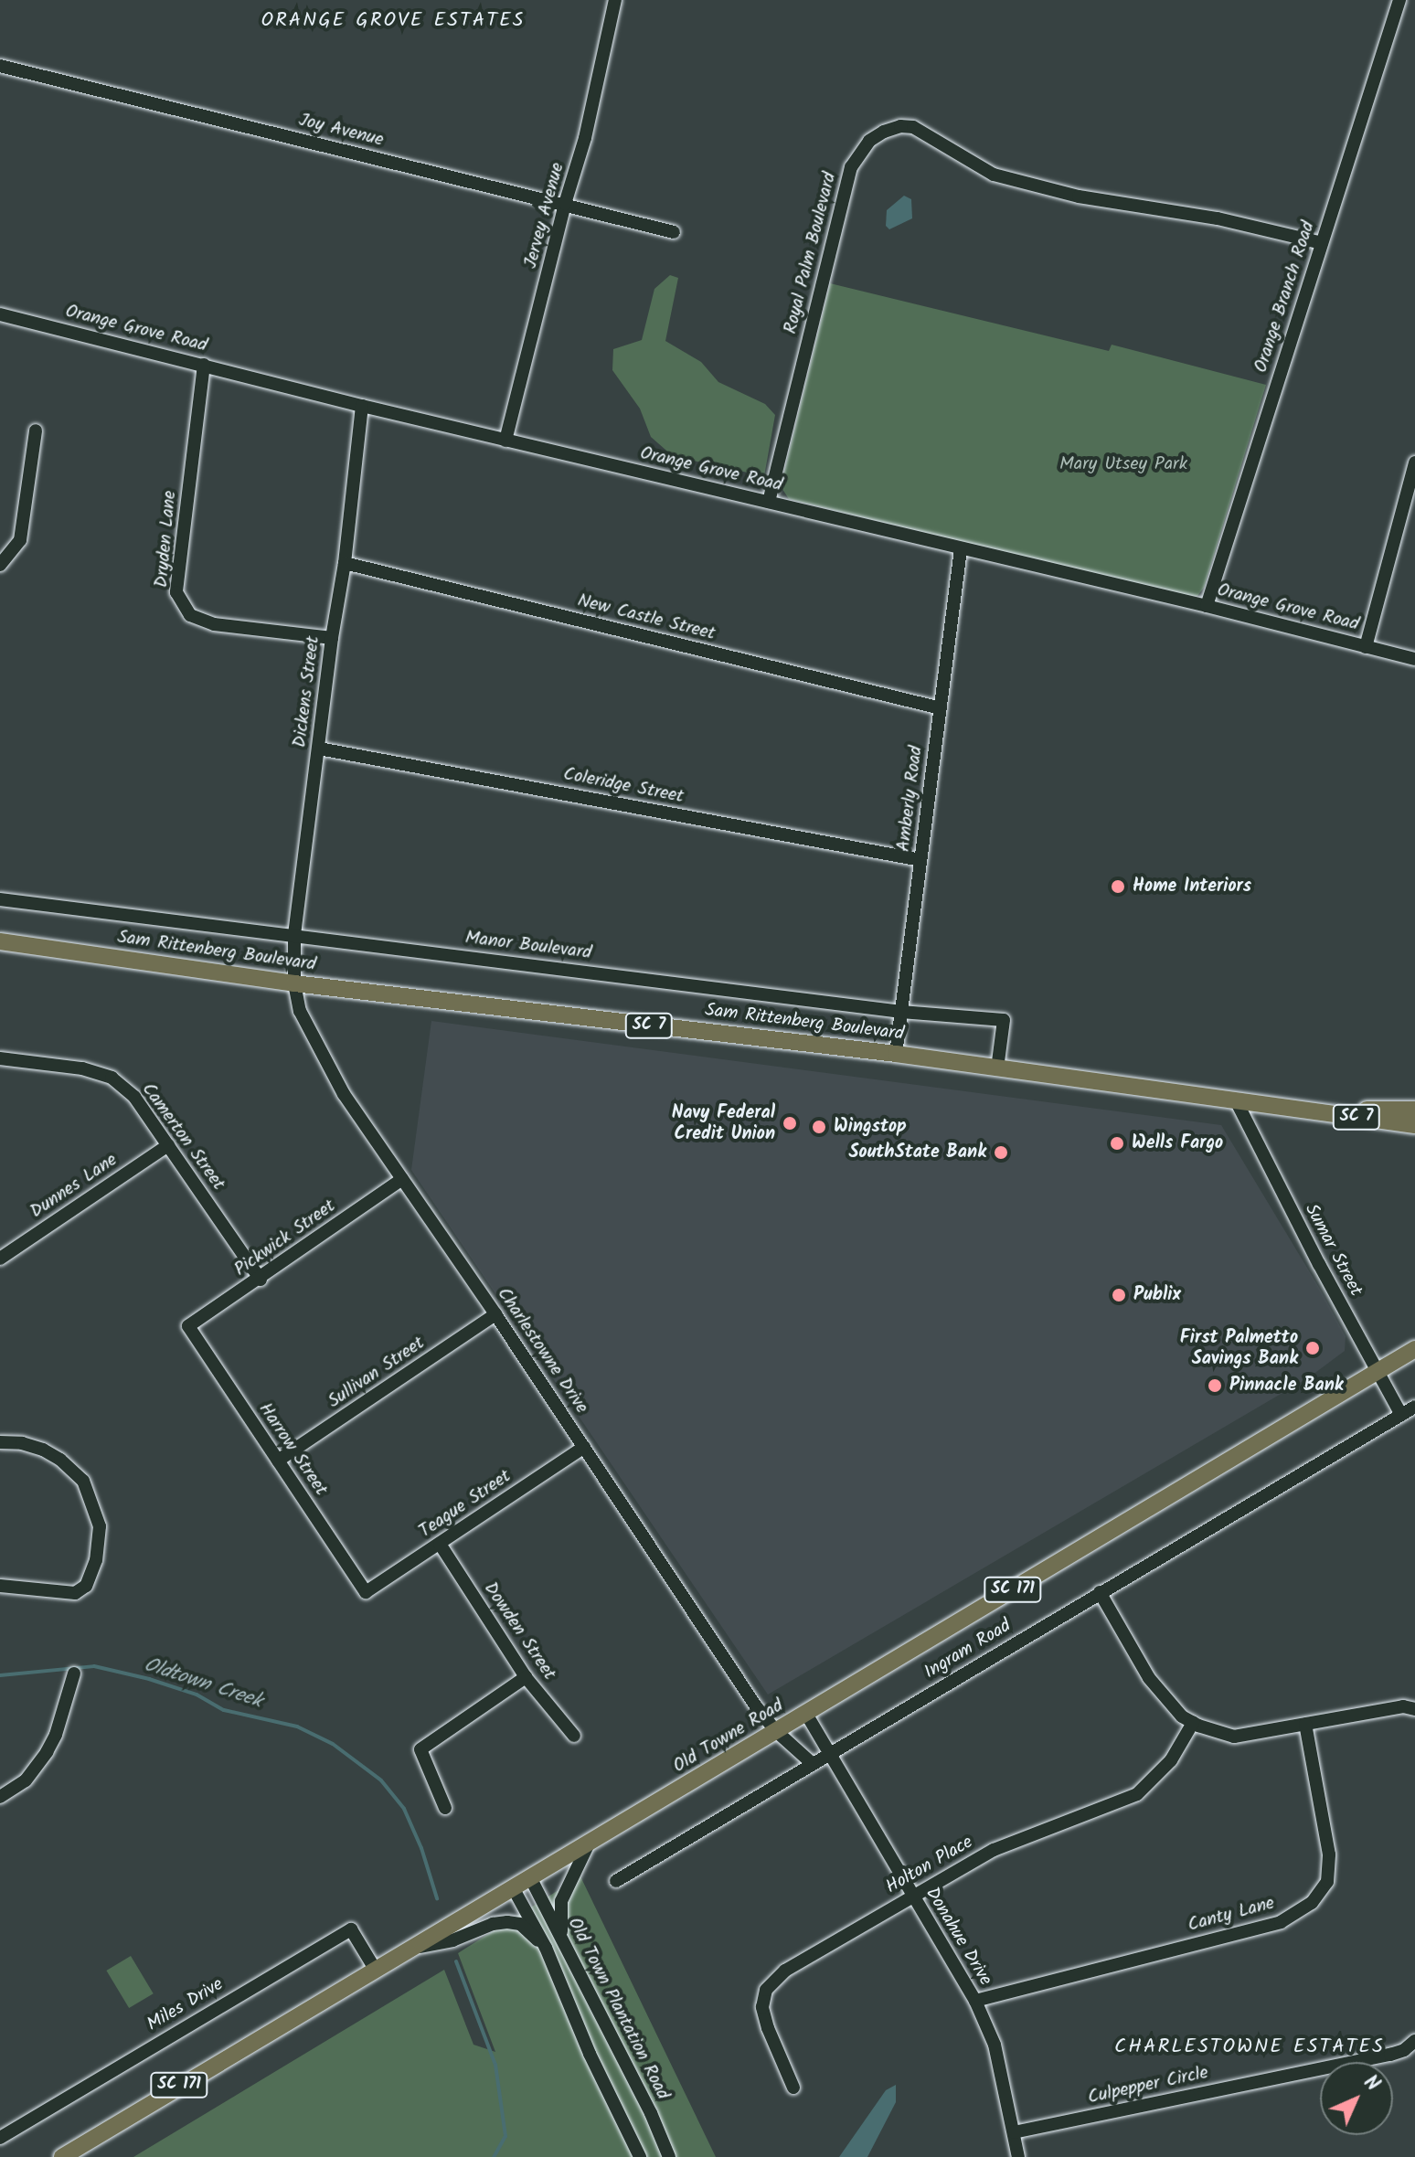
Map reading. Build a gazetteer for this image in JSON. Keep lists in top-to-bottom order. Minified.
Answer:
{"streets":{"main road":["Sam Rittenberg Boulevard","SC 7","SC 171","Old Towne Road"],"street":["Joy Avenue","Jervey Avenue","Royal Palm Boulevard","Orange Branch Road","Orange Grove Road","Dryden Lane","New Castle Street","Dickens Street","Coleridge Street","Amberly Road","Manor Boulevard","Camerton Street","Dunnes Lane","Pickwick Street","Sumar Street","Charlestowne Drive","Sullivan Street","Harrow Street","Teague Street","Dowden Street","Ingram Road","Holton Place","Canty Lane","Donahue Drive","Miles Drive","Old Town Plantation Road","Culpepper Circle"]},"crossings":[["Joy Avenue","Jervey Avenue"],["Jervey Avenue","Orange Grove Road"],["Royal Palm Boulevard","Orange Branch Road"],["Royal Palm Boulevard","Orange Grove Road"],["Orange Branch Road","Orange Grove Road"],["Orange Grove Road","Dryden Lane"],["Orange Grove Road","Dickens Street"],["Orange Grove Road","Amberly Road"],["Dryden Lane","Dickens Street"],["New Castle Street","Dickens Street"],["New Castle Street","Amberly Road"],["Dickens Street","Coleridge Street"],["Dickens Street","Manor Boulevard"],["Dickens Street","Sam Rittenberg Boulevard"],["Dickens Street","Charlestowne Drive"],["Coleridge Street","Amberly Road"],["Amberly Road","Manor Boulevard"],["Amberly Road","Sam Rittenberg Boulevard"],["Manor Boulevard","Sam Rittenberg Boulevard"],["Sam Rittenberg Boulevard","Sumar Street"],["Sam Rittenberg Boulevard","Charlestowne Drive"],["Camerton Street","Dunnes Lane"],["Camerton Street","Pickwick Street"],["Pickwick Street","Charlestowne Drive"],["Pickwick Street","Harrow Street"],["Sumar Street","Ingram Road"],["Sumar Street","Old Towne Road"],["Charlestowne Drive","Sullivan Street"],["Charlestowne Drive","Teague Street"],["Charlestowne Drive","Ingram Road"],["Charlestowne Drive","Old Towne Road"],["Sullivan Street","Harrow Street"],["Harrow Street","Teague Street"],["Teague Street","Dowden Street"],["Ingram Road","Donahue Drive"],["Old Towne Road","Donahue Drive"],["Old Towne Road","Miles Drive"],["Old Towne Road","Old Town Plantation Road"],["Holton Place","Donahue Drive"],["Canty Lane","Donahue Drive"],["Donahue Drive","Culpepper Circle"]],"districts":["ORANGE GROVE ESTATES","CHARLESTOWNE ESTATES"],"water":["Oldtown Creek"],"parks":["Mary Utsey Park"],"places":["Home Interiors","Navy Federal Credit Union","Wingstop","Wells Fargo","SouthState Bank","Publix","First Palmetto Savings Bank","Pinnacle Bank"],"north":"top right"}
